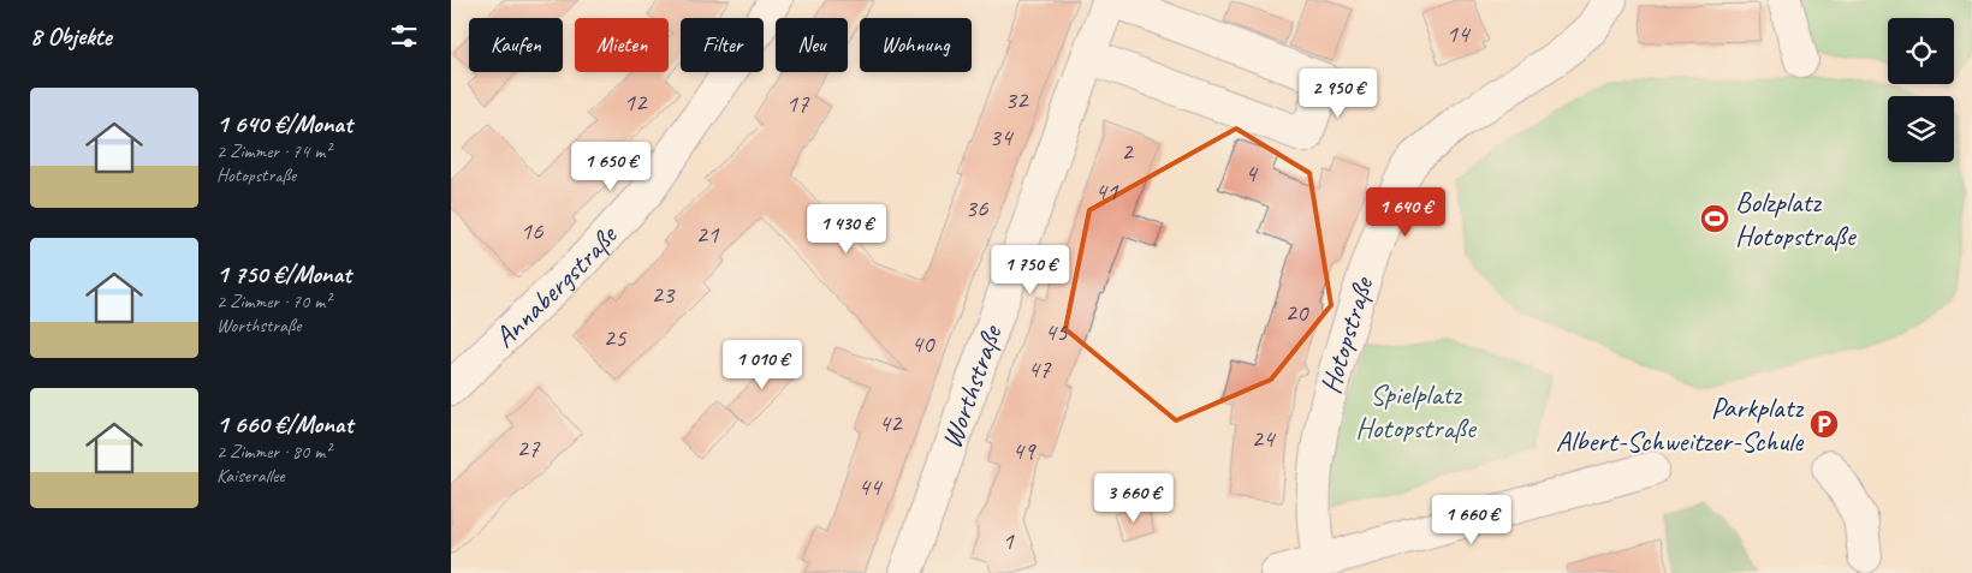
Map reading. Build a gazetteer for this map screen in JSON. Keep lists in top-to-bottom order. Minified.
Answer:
{"streets":{"street":["Annabergstraße","Hotopstraße","Worthstraße"]},"parks":["Spielplatz Hotopstraße"],"places":{"sports":["Bolzplatz Hotopstraße"],"parking":["Parkplatz Albert-Schweitzer-Schule"]},"house_numbers":["14","32","12","17","34","2","4","41","36","16","21","23","20","45","25","40","47","42","24","27","49","44","1"],"page":{"heading":"8 Objekte","chip":["Kaufen","Mieten","Filter","Neu","Wohnung"],"price":["2 950 €","1 650 €","1 640 €","1 430 €","1 750 €","1 010 €","3 660 €","1 660 €"],"list":[{"name":"1 640 €/Monat","note":"2 Zimmer · 74 m² · Hotopstraße"},{"name":"1 750 €/Monat","note":"2 Zimmer · 70 m² · Worthstraße"},{"name":"1 660 €/Monat","note":"2 Zimmer · 80 m² · Kaiserallee"}]}}
